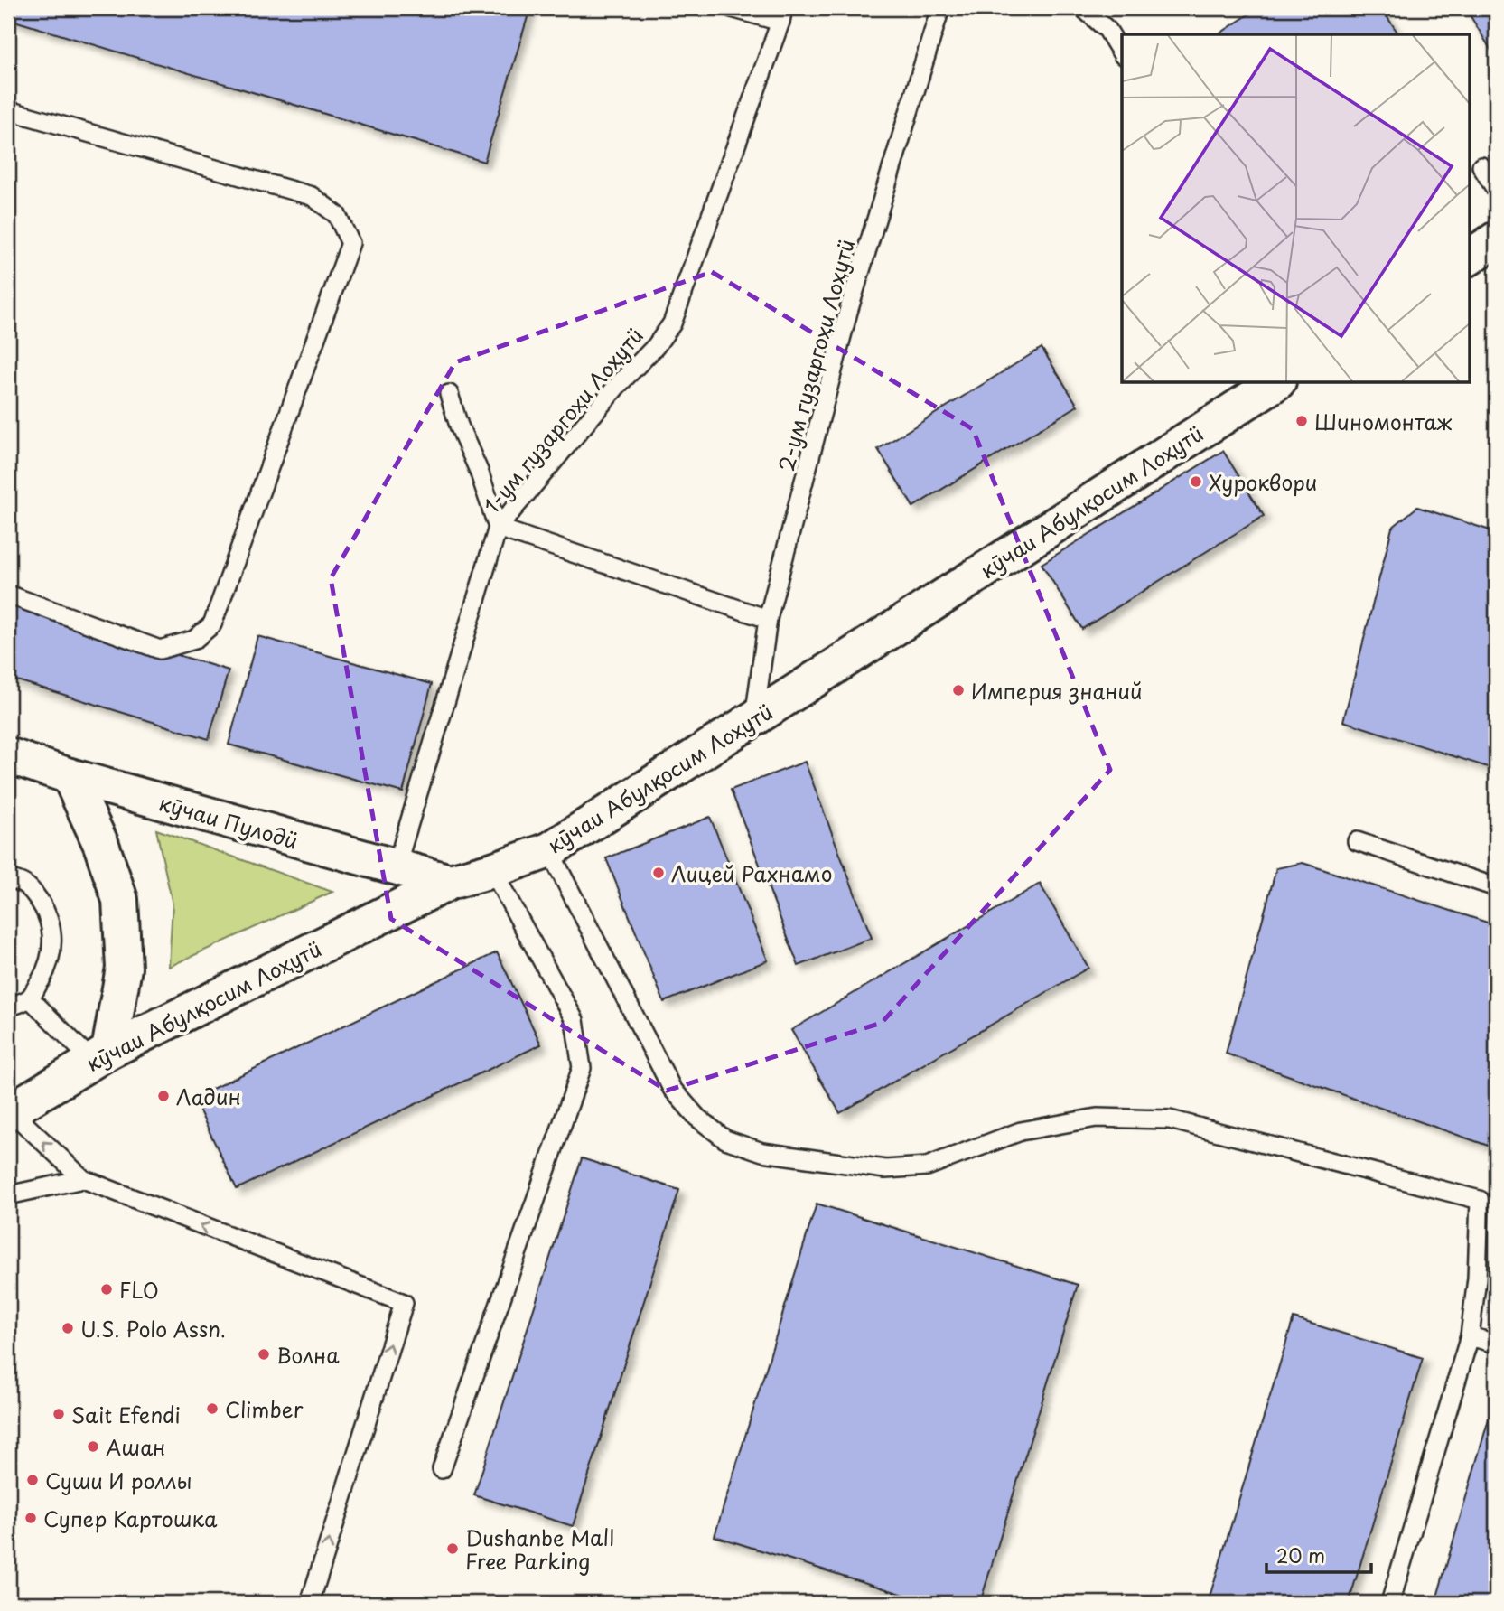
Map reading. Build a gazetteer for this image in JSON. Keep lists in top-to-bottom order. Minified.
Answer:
{"streets":{"street":["кӯчаи Абулқосим Лоҳутӣ","кӯчаи Пулодӣ"],"lane":["2-ум гузаргоҳи Лоҳутӣ","1-ум гузаргоҳи Лоҳутӣ"]},"crossings":[["2-ум гузаргоҳи Лоҳутӣ","кӯчаи Абулқосим Лоҳутӣ"],["1-ум гузаргоҳи Лоҳутӣ","кӯчаи Пулодӣ"],["кӯчаи Абулқосим Лоҳутӣ","кӯчаи Пулодӣ"]],"places":["Шиномонтаж","Хуроквори","Империя знаний","Лицей Рахнамо","Ладин","FLO","U.S. Polo Assn.","Волна","Climber","Sait Efendi","Ашан","Суши И роллы","Супер Картошка","Dushanbe Mall Free Parking"],"scale_bar":"20 m"}
